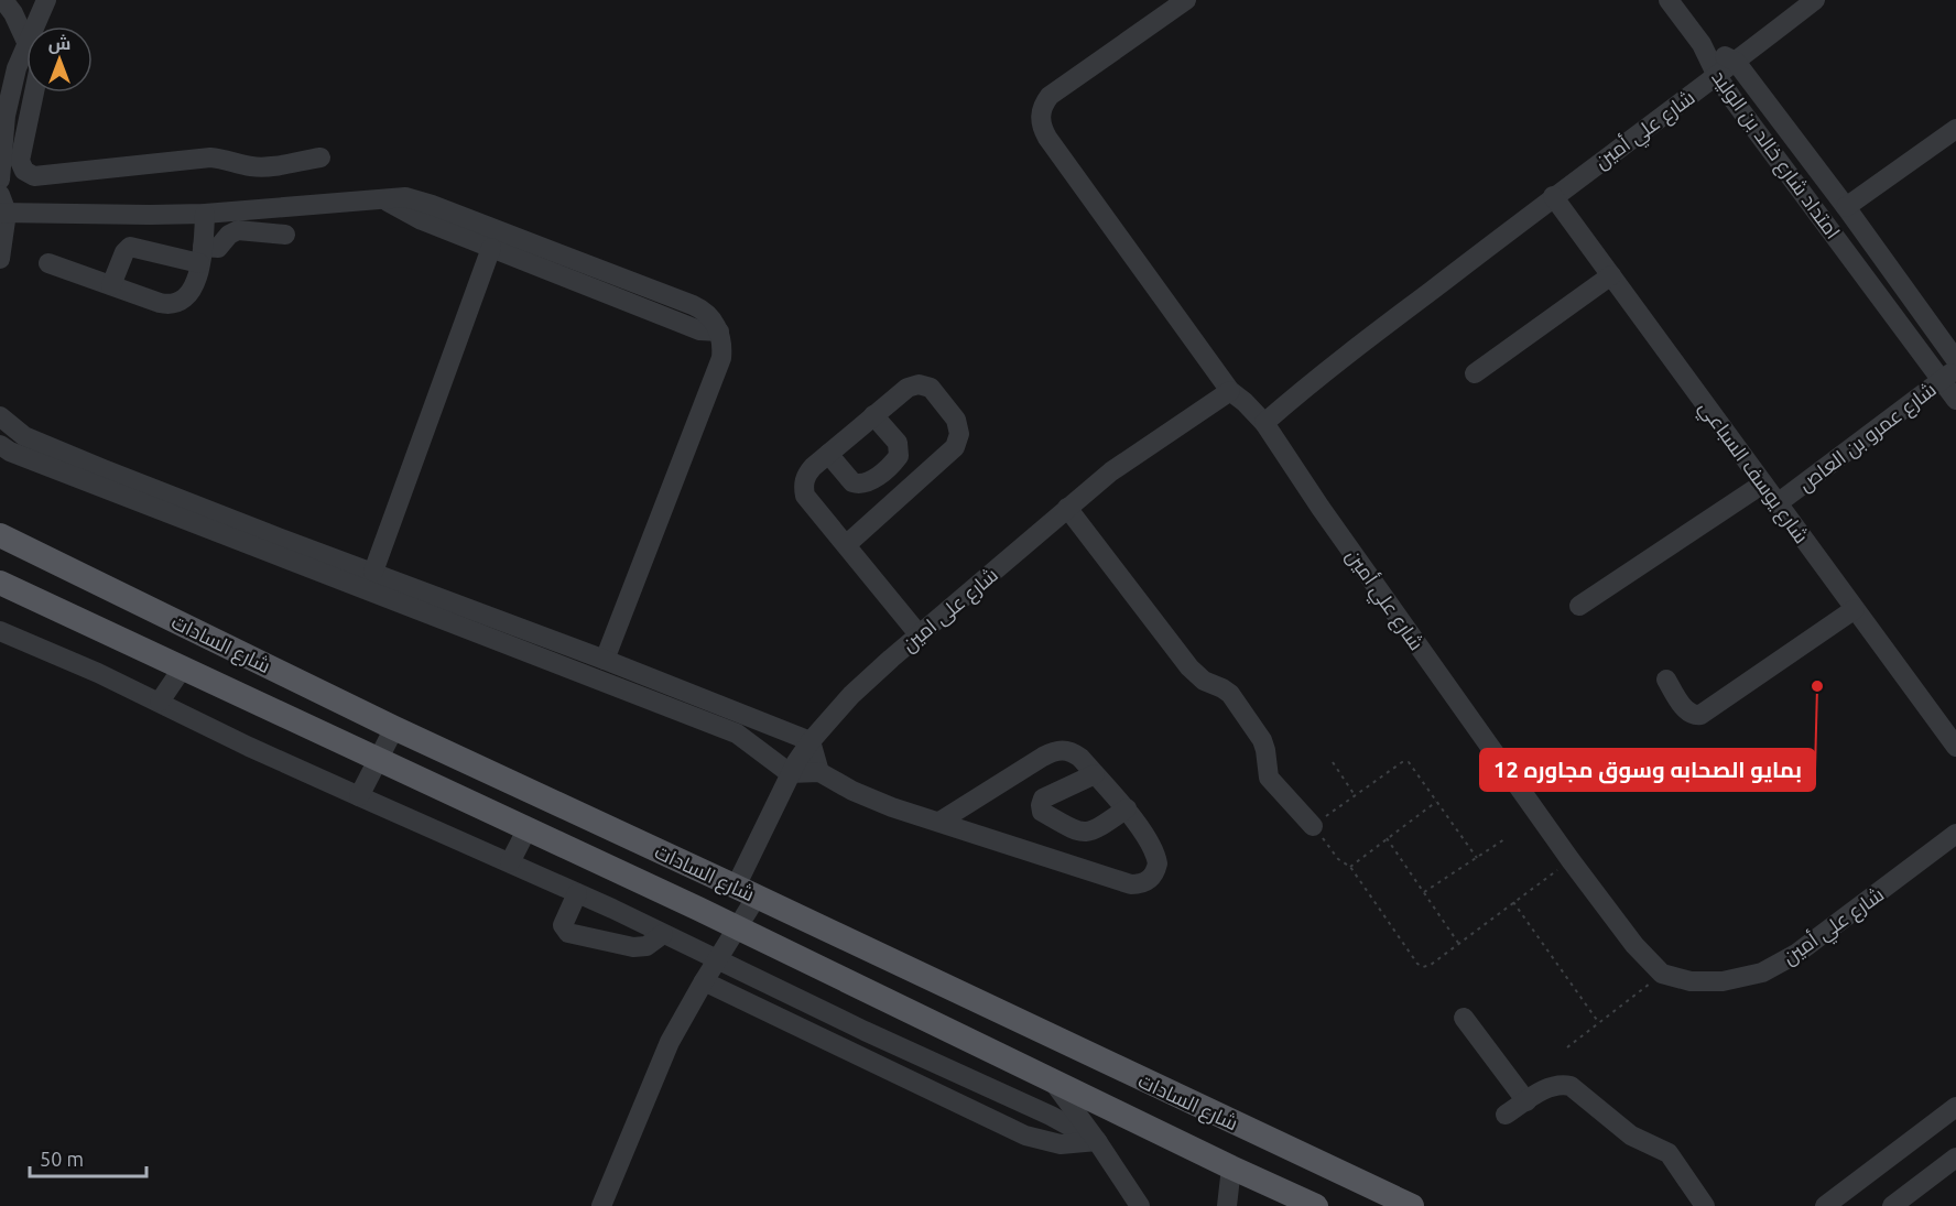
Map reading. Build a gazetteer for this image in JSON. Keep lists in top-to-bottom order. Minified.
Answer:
{"streets":{"main road":["شارع السادات"],"street":["شارع علي أمين","امتداد شارع خالد بن الوليد","شارع عمرو بن العاص","شارع يوسف السباعي","شارع على امين"]},"crossings":[["شارع علي أمين","امتداد شارع خالد بن الوليد"],["شارع علي أمين","شارع يوسف السباعي"],["امتداد شارع خالد بن الوليد","شارع عمرو بن العاص"],["شارع عمرو بن العاص","شارع يوسف السباعي"],["شارع على امين","شارع السادات"]],"places":["بمايو الصحابه وسوق مجاوره 12"],"scale_bar":"50 m","north":"top"}
